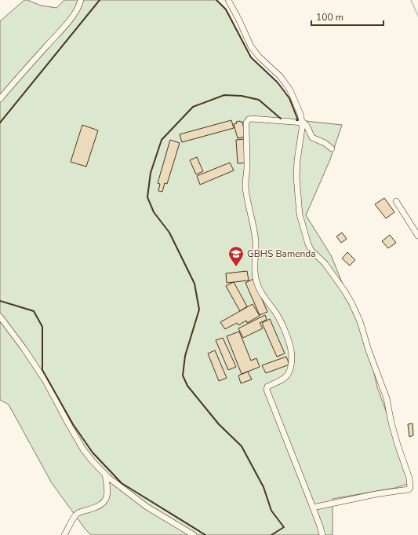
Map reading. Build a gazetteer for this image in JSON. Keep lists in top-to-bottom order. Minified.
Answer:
{"places":{"school or university":["GBHS Bamenda"]},"scale_bar":"100 m"}
